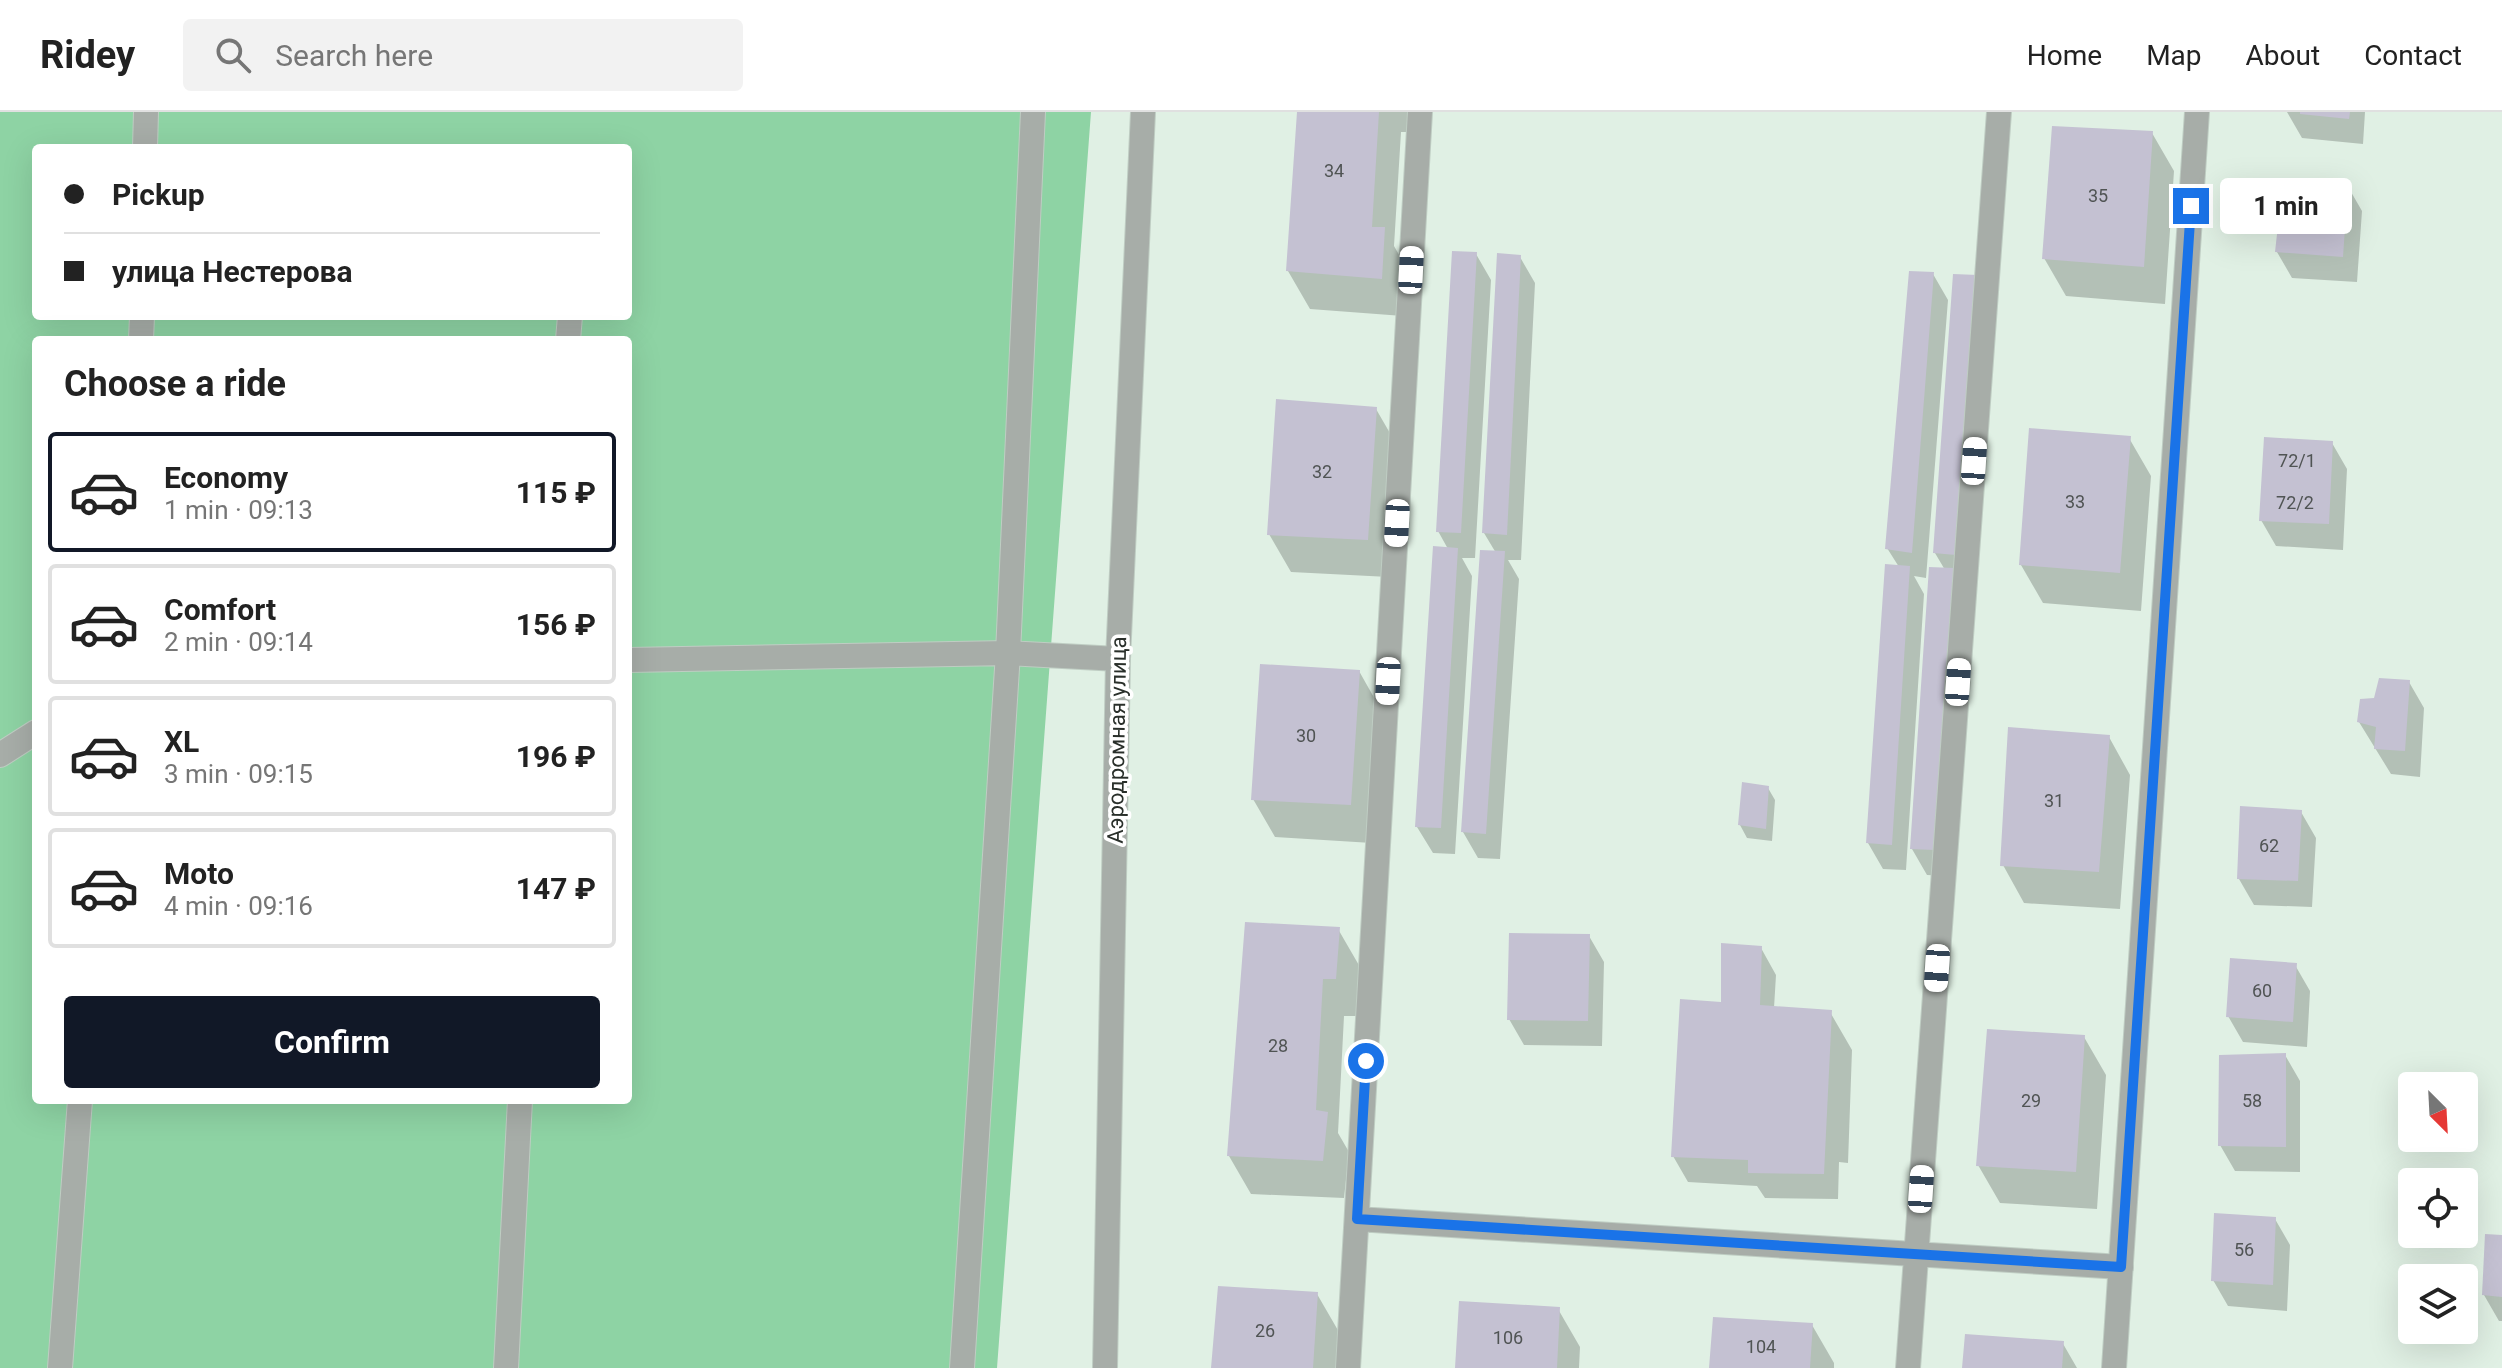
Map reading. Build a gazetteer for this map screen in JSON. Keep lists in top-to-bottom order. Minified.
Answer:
{"streets":{"street":["Аэродромная улица"]},"house_numbers":["34","35","72/1","32","33","72/2","30","31","62","60","28","29","58","56","26","106","104"],"north":"bottom right","page":{"header":"Ridey","search":"Search here","nav":["Home","Map","About","Contact"],"banner":["Pickup","улица Нестерова"],"bubble":"1 min","heading":"Choose a ride","list":[{"name":"Economy","note":"1 min · 09:13","value":"115 ₽"},{"name":"Comfort","note":"2 min · 09:14","value":"156 ₽"},{"name":"XL","note":"3 min · 09:15","value":"196 ₽"},{"name":"Moto","note":"4 min · 09:16","value":"147 ₽"}],"buttons":"Confirm"}}
